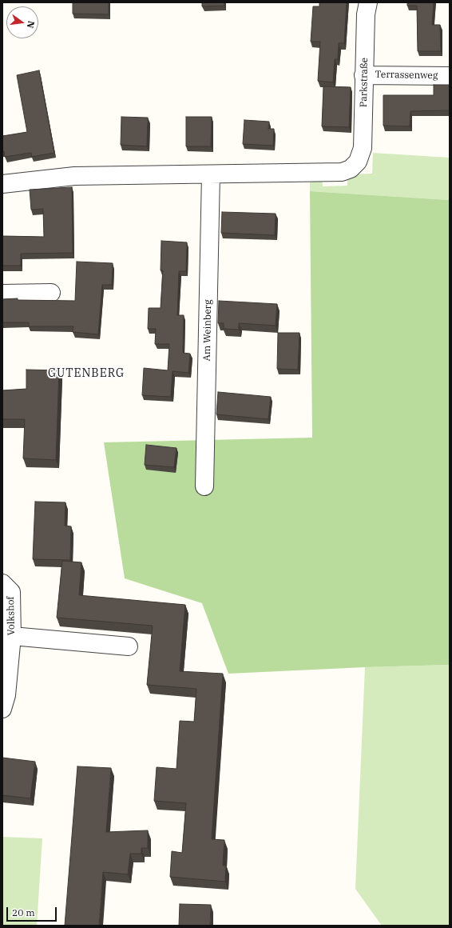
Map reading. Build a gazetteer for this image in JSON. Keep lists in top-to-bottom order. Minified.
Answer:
{"streets":{"street":["Terrassenweg","Parkstraße","Am Weinberg","Volkshof"]},"crossings":[["Terrassenweg","Parkstraße"],["Parkstraße","Am Weinberg"]],"districts":["GUTENBERG"],"scale_bar":"20 m","north":"right"}
